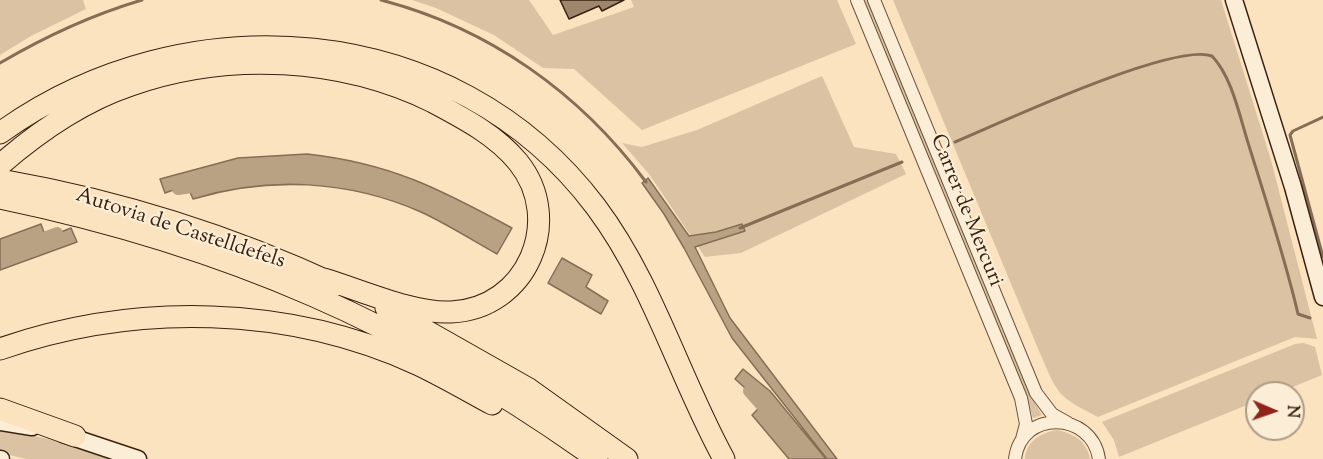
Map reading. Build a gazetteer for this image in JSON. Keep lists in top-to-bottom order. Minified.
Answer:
{"streets":{"highway":["Autovia de Castelldefels"],"street":["Carrer de Mercuri"]},"north":"right"}
